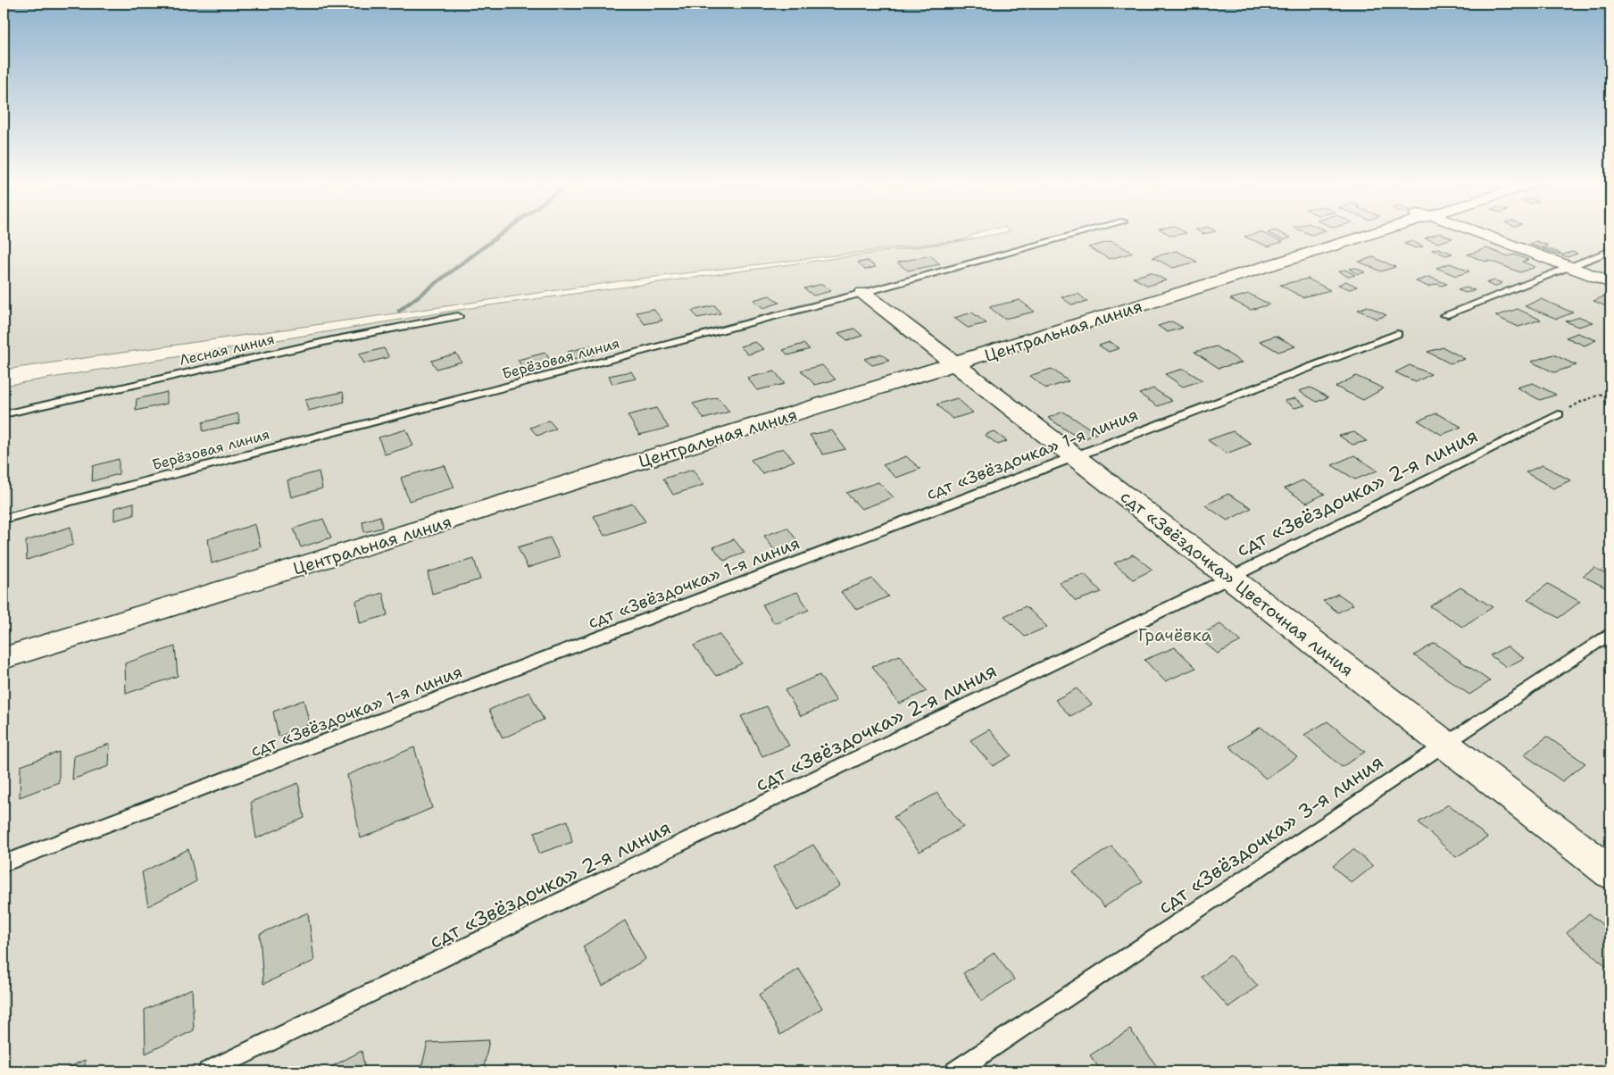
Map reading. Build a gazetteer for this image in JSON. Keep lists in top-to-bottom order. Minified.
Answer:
{"streets":{"street":["Центральная линия","сдт «Звёздочка» Цветочная линия"],"lane":["Лесная линия","Берёзовая линия","сдт «Звёздочка» 1-я линия","сдт «Звёздочка» 2-я линия","сдт «Звёздочка» 3-я линия"]},"crossings":[["Центральная линия","сдт «Звёздочка» Цветочная линия"],["Берёзовая линия","сдт «Звёздочка» Цветочная линия"],["сдт «Звёздочка» 1-я линия","сдт «Звёздочка» Цветочная линия"],["сдт «Звёздочка» 2-я линия","сдт «Звёздочка» Цветочная линия"],["сдт «Звёздочка» Цветочная линия","сдт «Звёздочка» 3-я линия"]],"parks":["Грачёвка"]}
